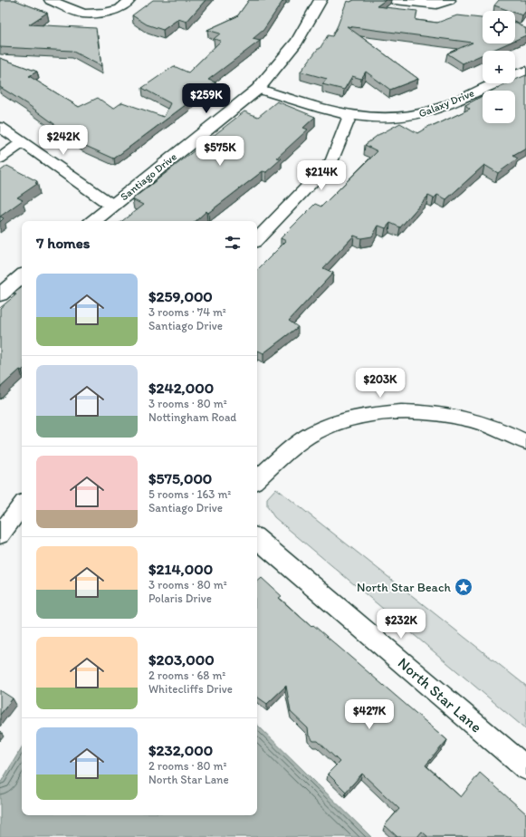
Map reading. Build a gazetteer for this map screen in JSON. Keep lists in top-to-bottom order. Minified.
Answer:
{"streets":{"street":["Galaxy Drive","Santiago Drive","North Star Lane"]},"crossings":[["Galaxy Drive","Santiago Drive"]],"places":{"place":["North Star Beach"]},"page":{"map_buttons":["+","−"],"price":["$259K","$242K","$575K","$214K","$203K","$232K","$427K"],"heading":"7 homes","list":[{"name":"$259,000","note":"3 rooms · 74 m² · Santiago Drive"},{"name":"$242,000","note":"3 rooms · 80 m² · Nottingham Road"},{"name":"$575,000","note":"5 rooms · 163 m² · Santiago Drive"},{"name":"$214,000","note":"3 rooms · 80 m² · Polaris Drive"},{"name":"$203,000","note":"2 rooms · 68 m² · Whitecliffs Drive"},{"name":"$232,000","note":"2 rooms · 80 m² · North Star Lane"}]}}
